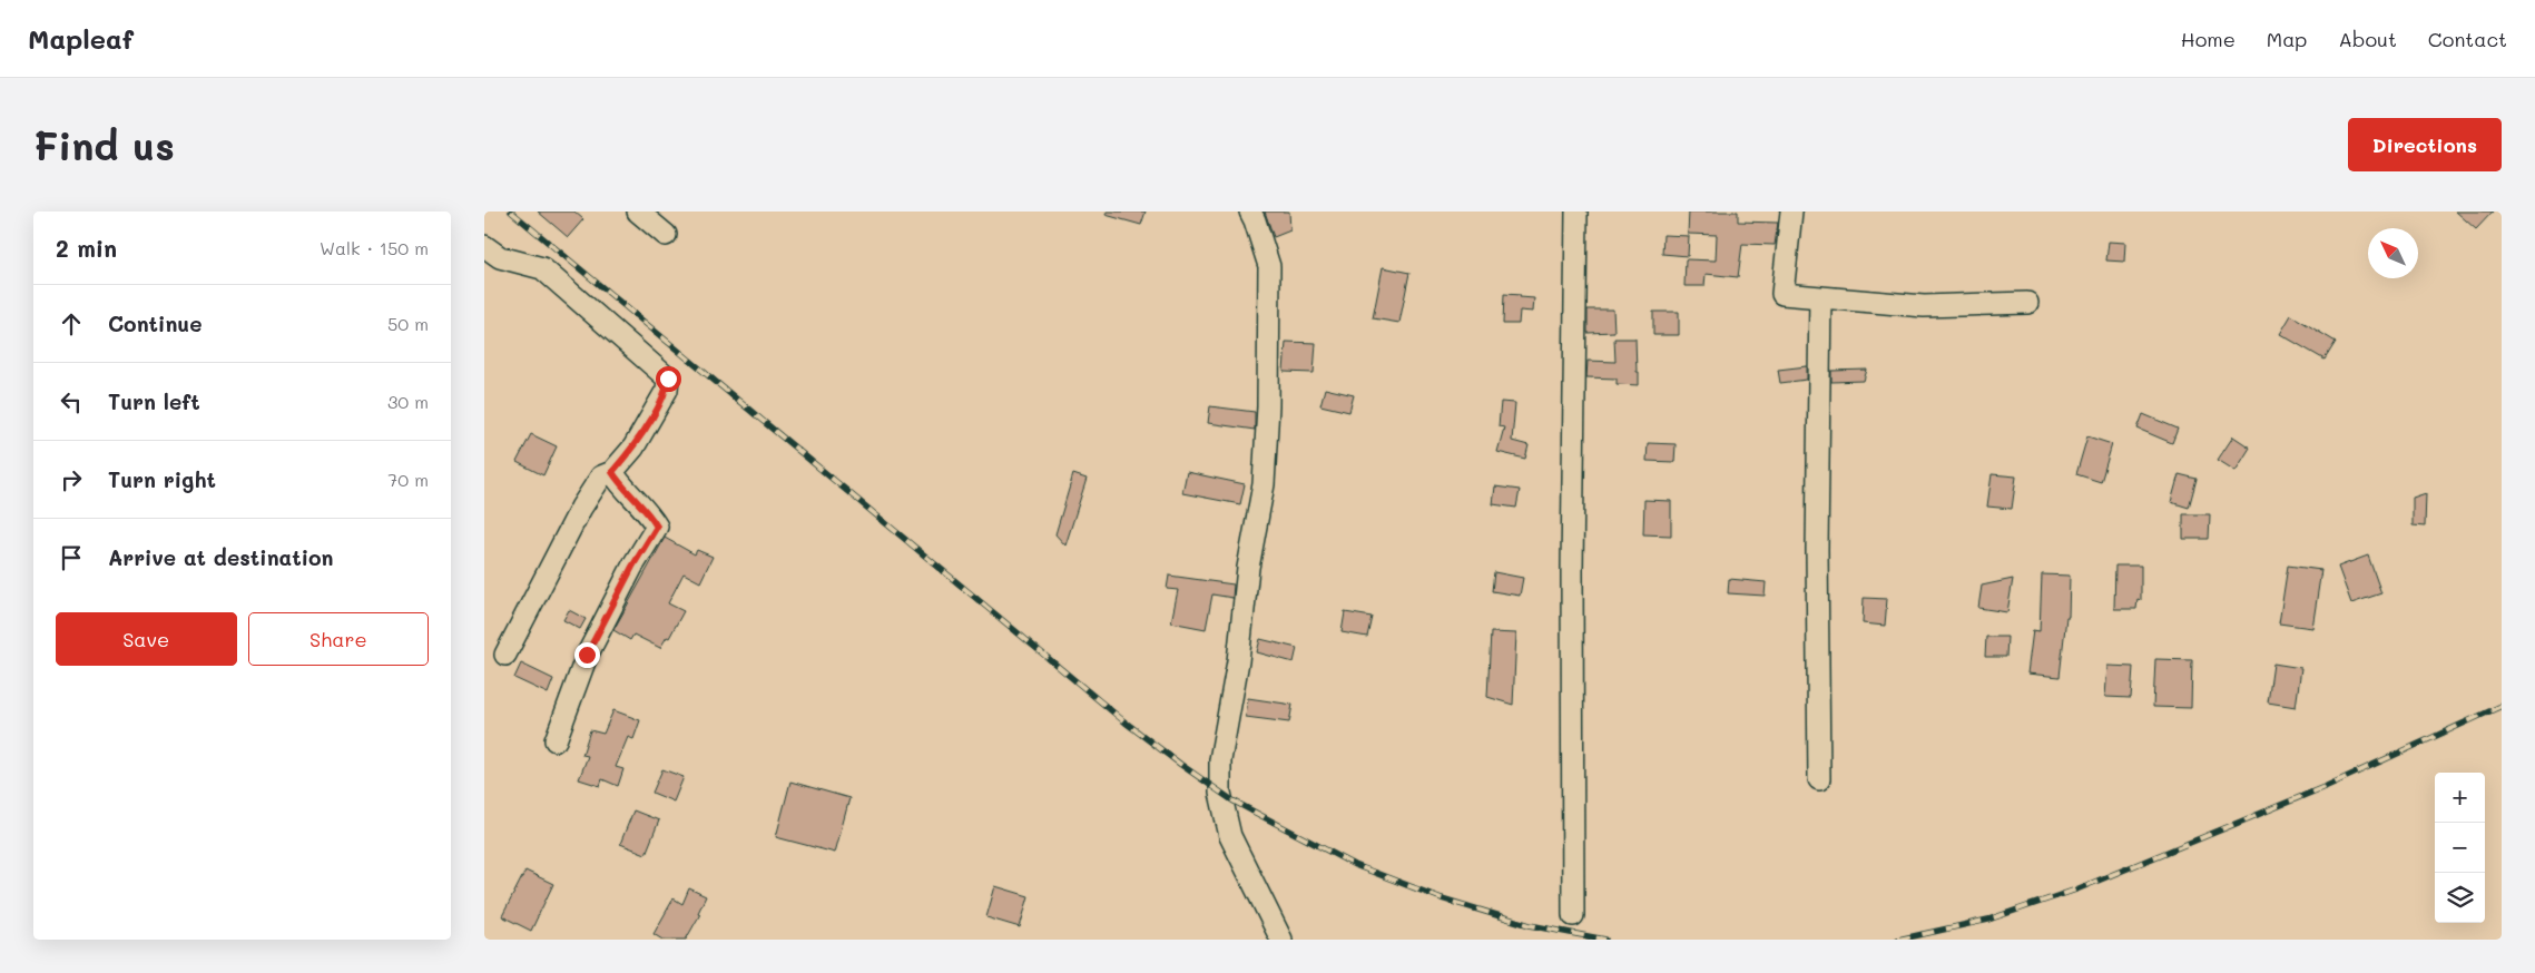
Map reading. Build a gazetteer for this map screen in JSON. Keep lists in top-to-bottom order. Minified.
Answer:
{"north":"top left","page":{"header":"Mapleaf","nav":["Home","Map","About","Contact"],"buttons":["Directions",["Save","Share"]],"title":"Find us","heading":["2 min","Walk · 150 m"],"list":[["Continue","50 m"],["Turn left","30 m"],["Turn right","70 m"],"Arrive at destination"],"map_buttons":["+","−"]}}
